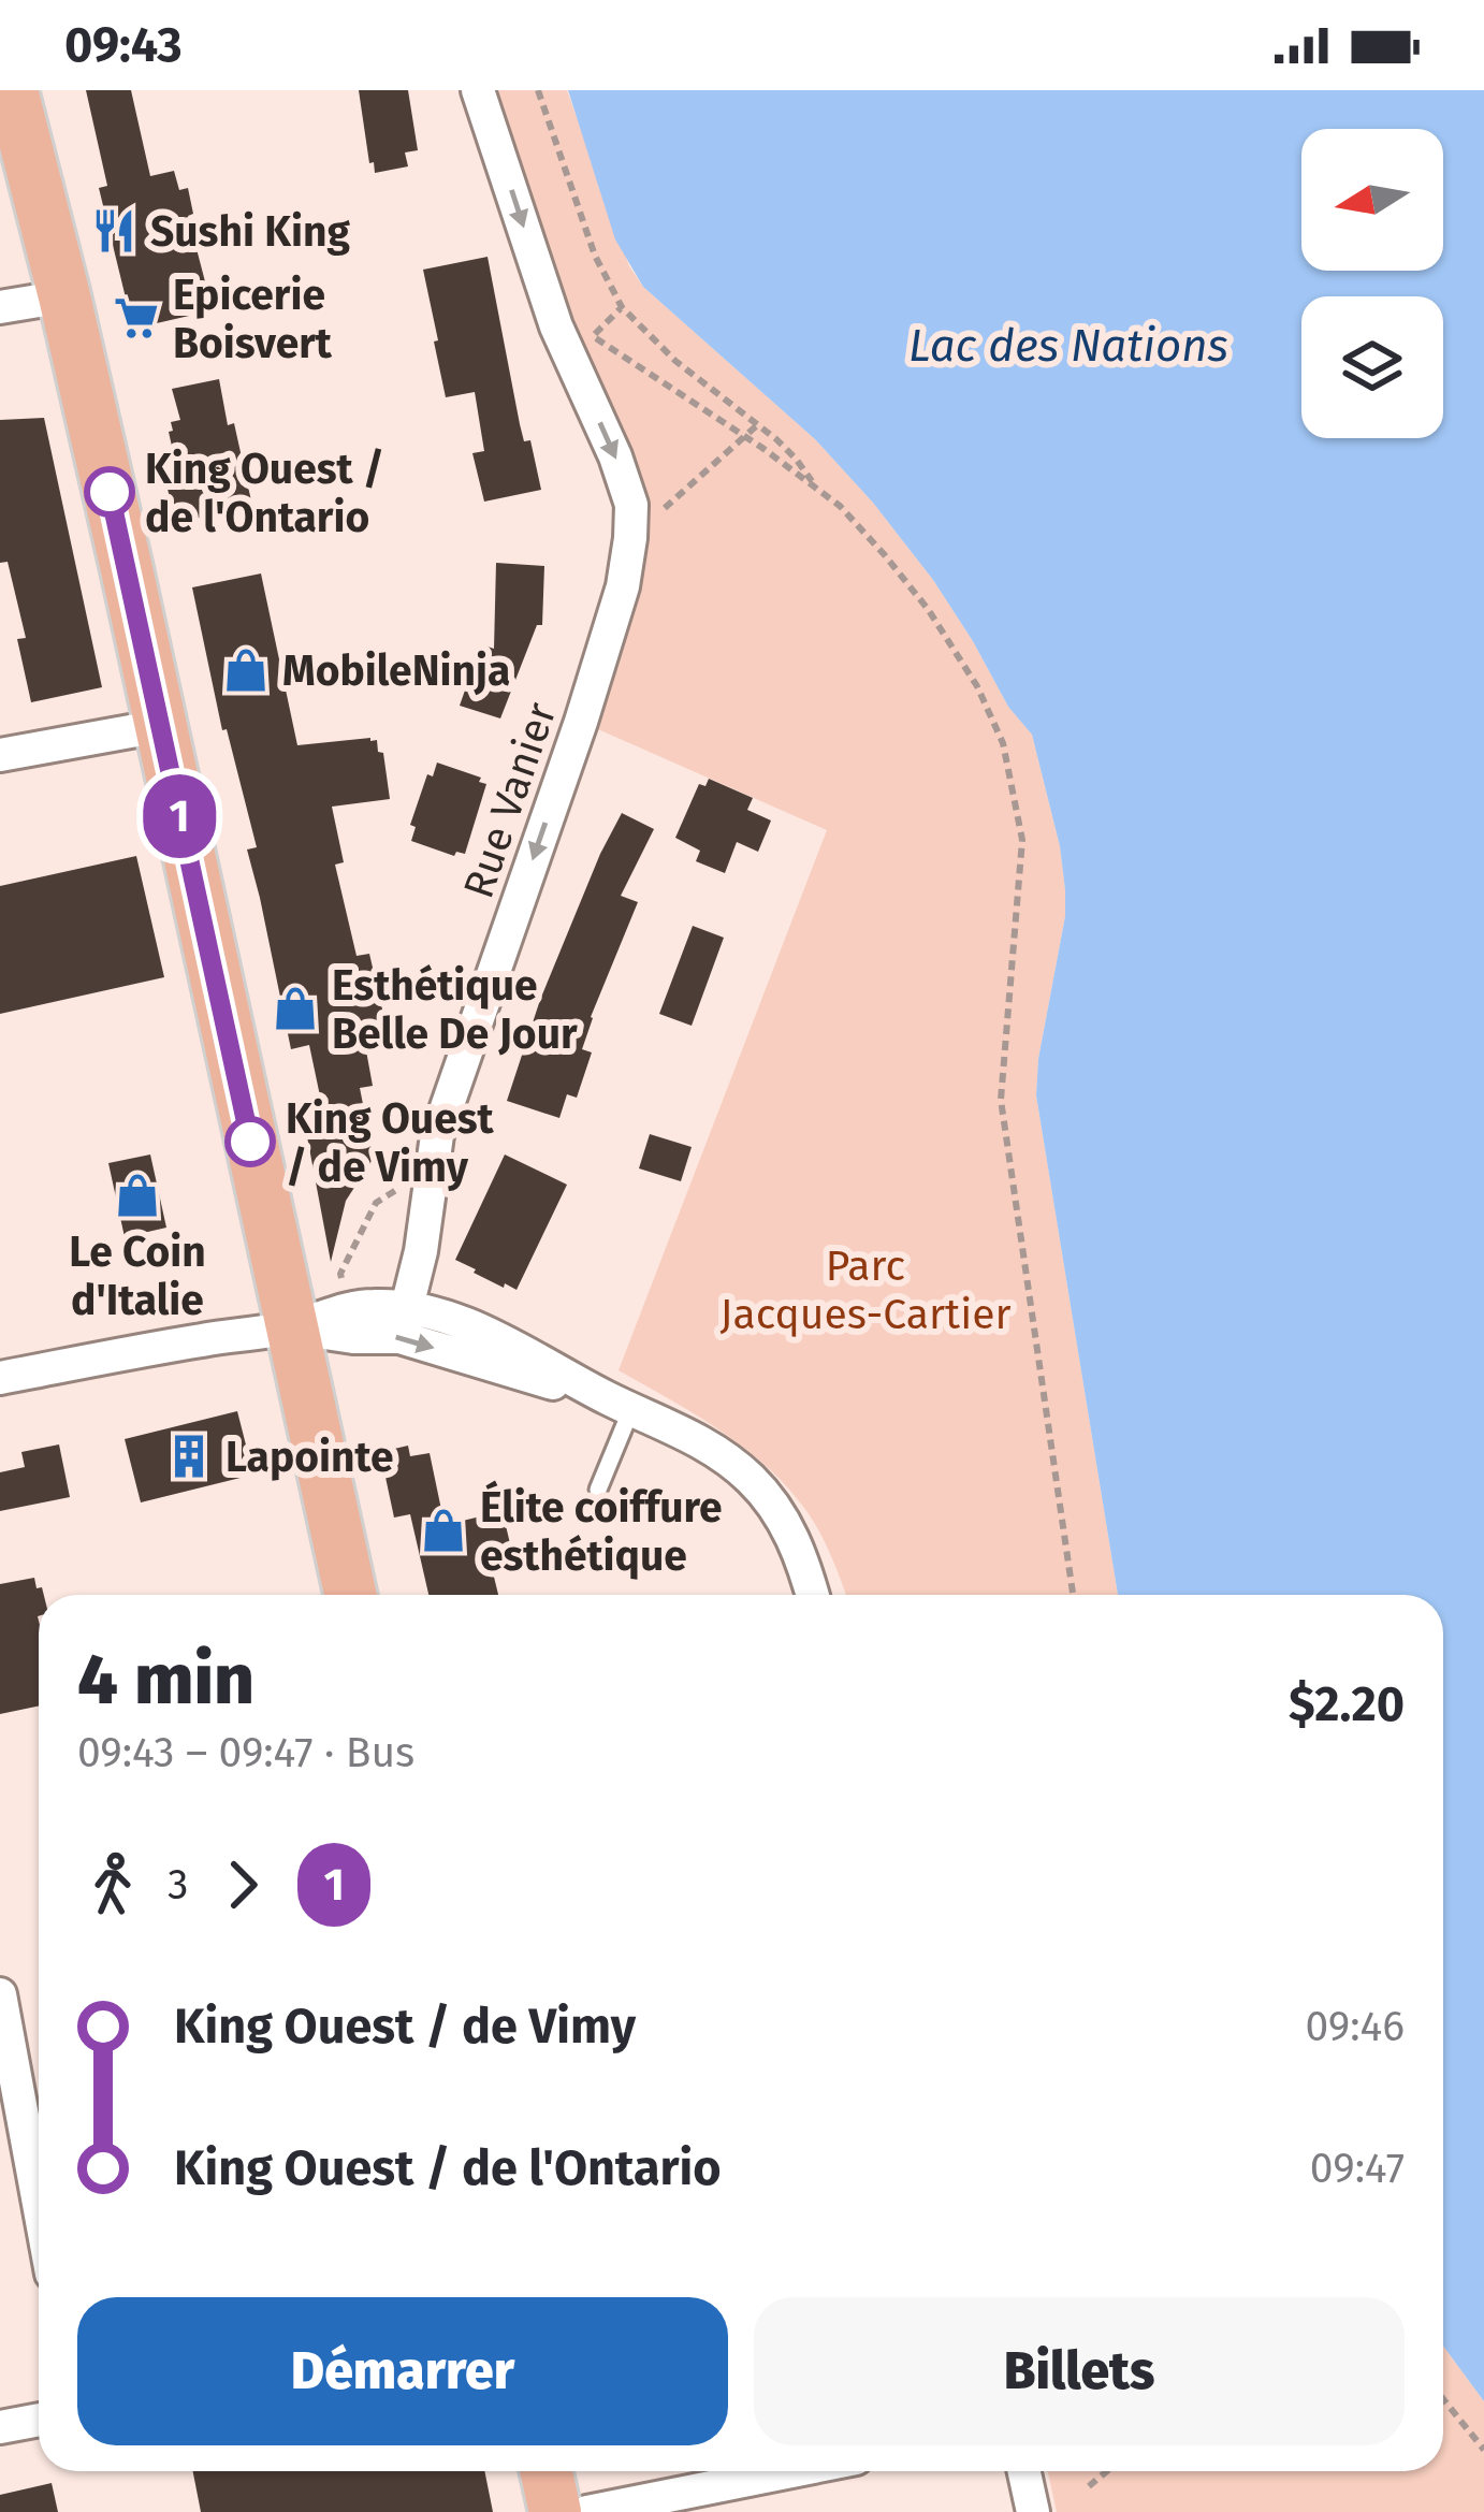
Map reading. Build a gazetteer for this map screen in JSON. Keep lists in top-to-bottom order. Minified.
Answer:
{"streets":{"street":["Rue Vanier"]},"one_way":["Rue Vanier"],"water":["Lac des Nations"],"parks":["Parc Jacques-Cartier"],"places":{"restaurant":["Sushi King"],"supermarket":["Epicerie Boisvert"],"other":["King Ouest / de l'Ontario","King Ouest / de Vimy"],"shop":["MobileNinja","Esthétique Belle De Jour","Le Coin d'Italie","Élite coiffure esthétique"],"building":["Lapointe"]},"lines":["bus line 1"],"north":"left","page":{"status":"09:43","on_map":"1","heading":["4 min","09:43 – 09:47 · Bus","$2.20"],"legs":["3","1"],"list":[{"name":"King Ouest / de Vimy","value":"09:46"},{"name":"King Ouest / de l'Ontario","value":"09:47"}],"buttons":["Démarrer","Billets"]}}
